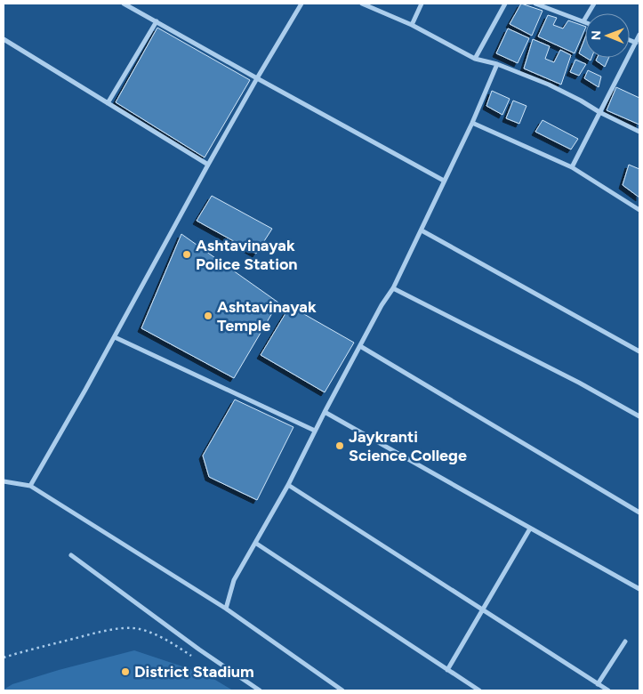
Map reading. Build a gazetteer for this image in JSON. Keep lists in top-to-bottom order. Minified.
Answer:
{"places":["Ashtavinayak Police Station","Ashtavinayak Temple","Jaykranti Science College","District Stadium"],"north":"left"}
